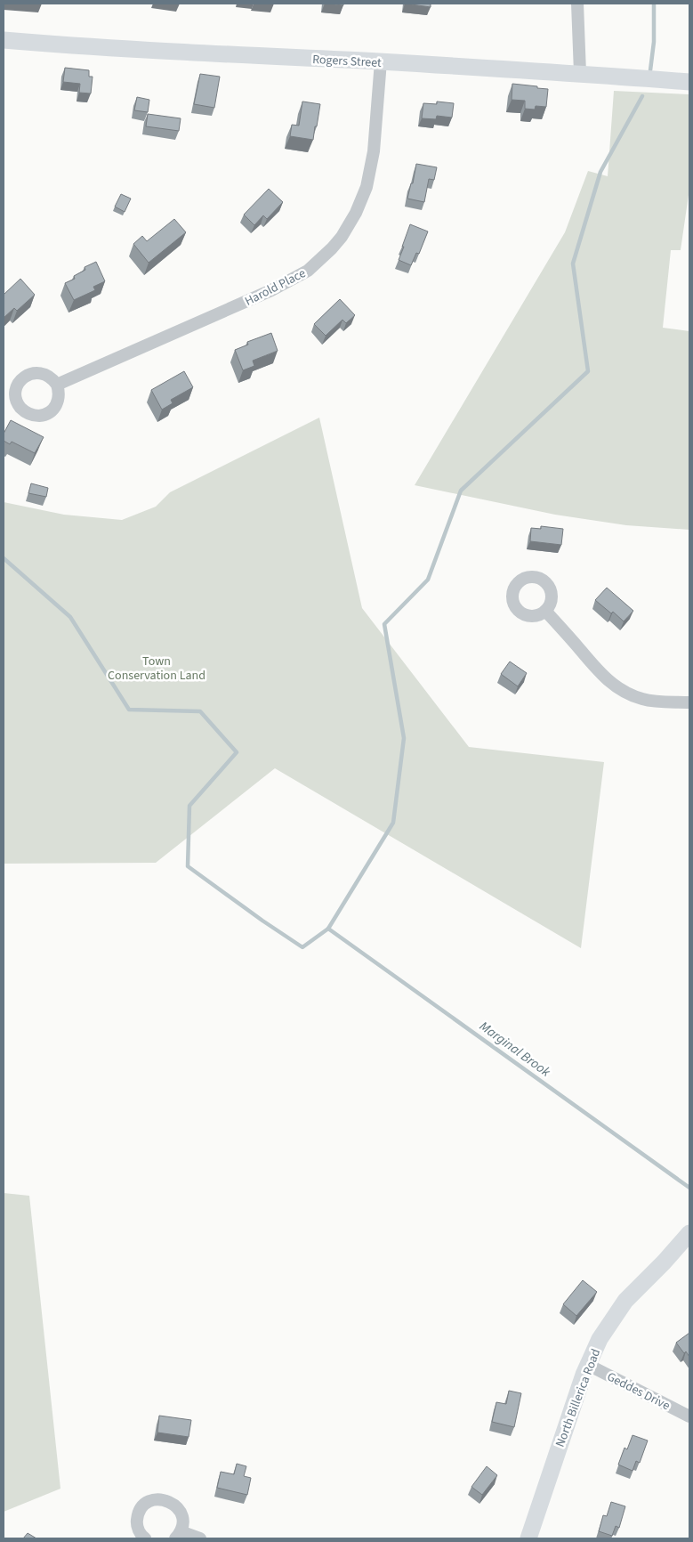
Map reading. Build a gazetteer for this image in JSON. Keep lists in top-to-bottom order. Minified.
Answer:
{"streets":{"street":["Rogers Street","Harold Place","Geddes Drive","North Billerica Road"]},"crossings":[["Rogers Street","Harold Place"],["Geddes Drive","North Billerica Road"]],"water":["Marginal Brook"],"parks":["Town Conservation Land"]}
